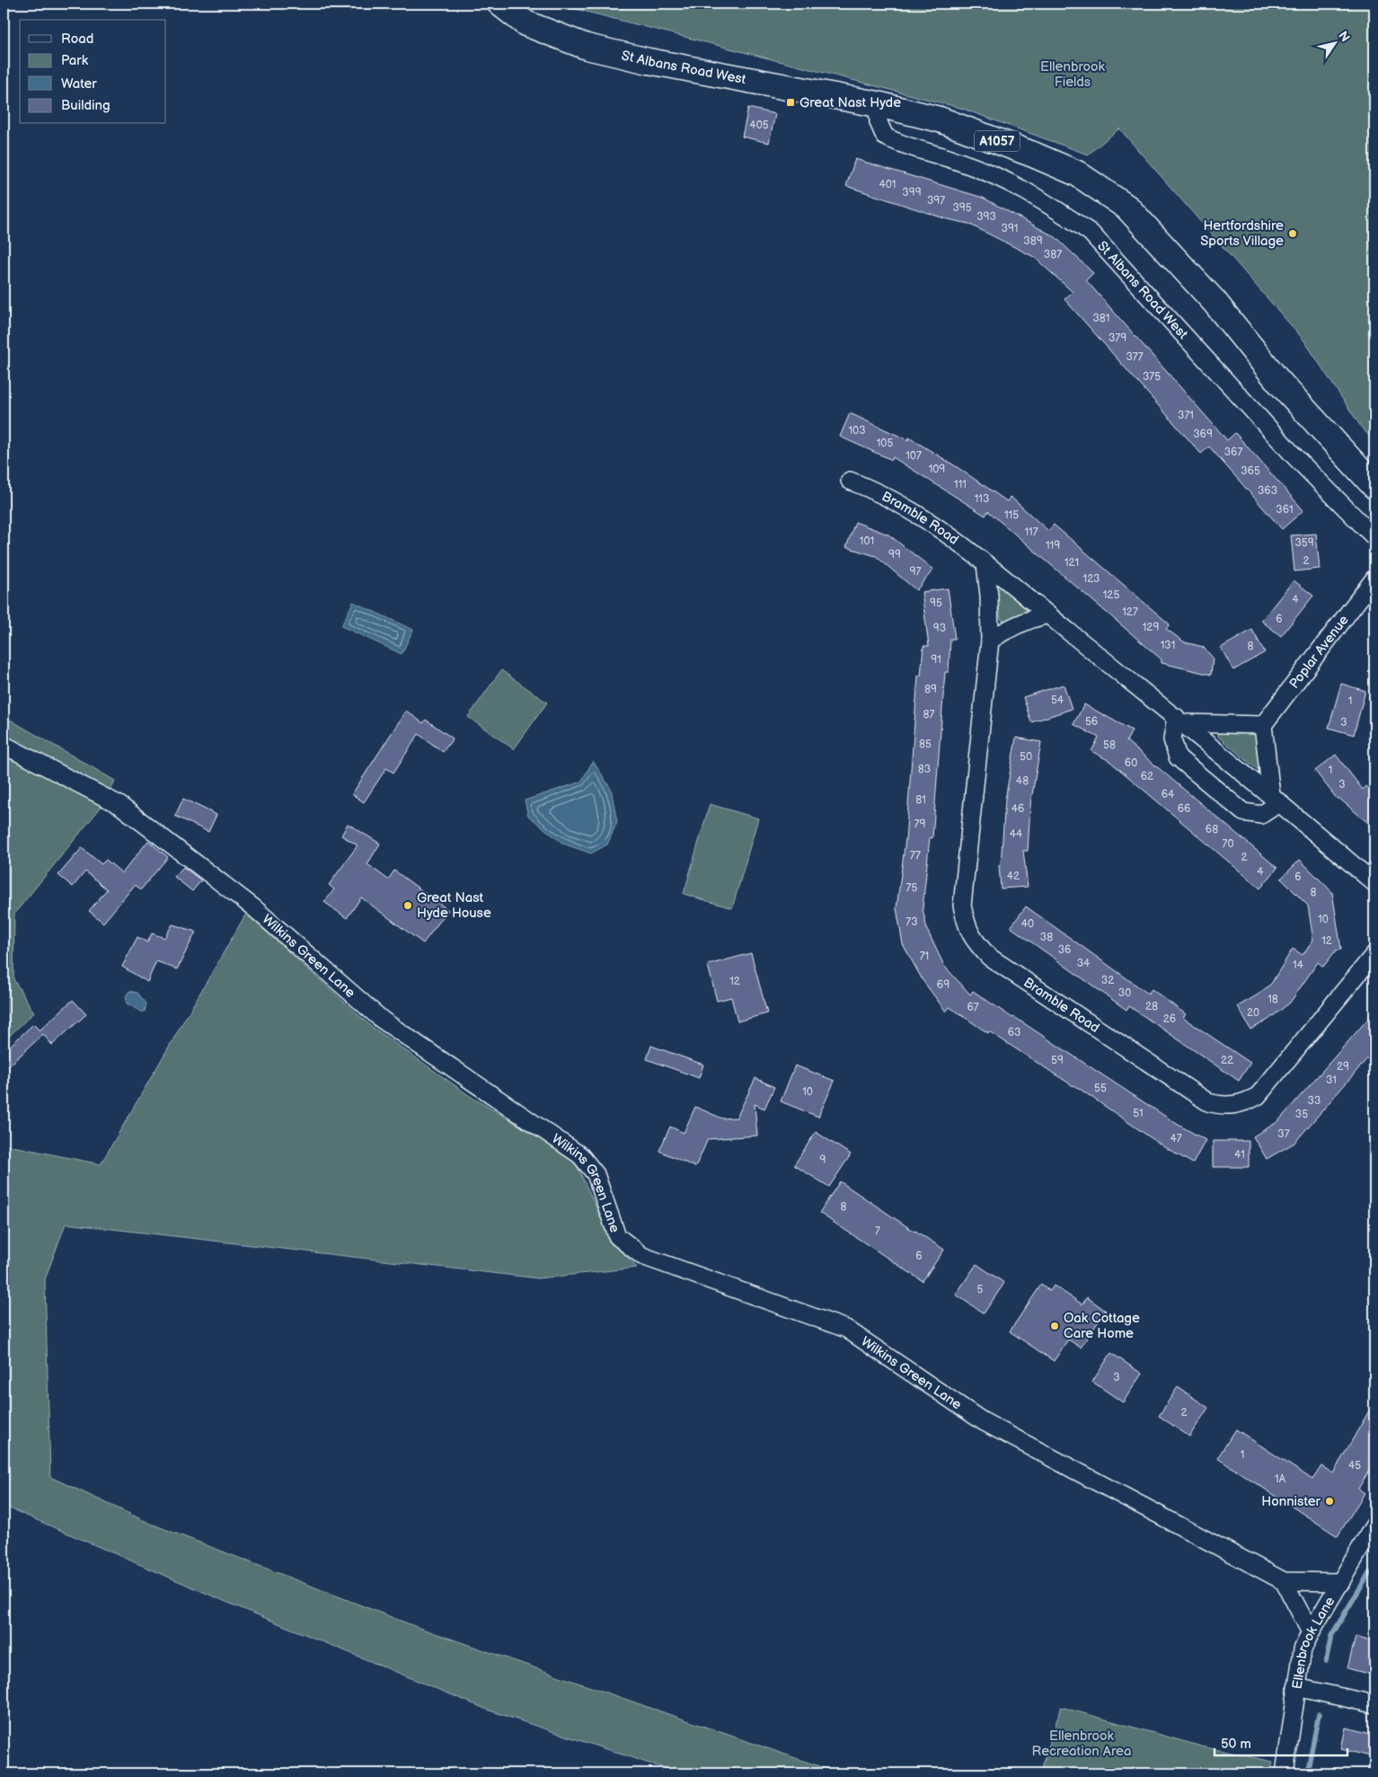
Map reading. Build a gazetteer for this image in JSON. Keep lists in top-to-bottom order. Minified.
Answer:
{"streets":{"main road":["St Albans Road West","A1057"],"street":["Bramble Road","Poplar Avenue","Wilkins Green Lane","Ellenbrook Lane"]},"crossings":[["Wilkins Green Lane","Ellenbrook Lane"]],"parks":["Ellenbrook Fields","Ellenbrook Recreation Area"],"places":{"transit":["Great Nast Hyde"],"other":["Hertfordshire Sports Village","Great Nast Hyde House","Oak Cottage Care Home","Honnister"]},"house_numbers":["405","401","399","397","395","393","391","389","387","381","379","377","375","371","103","369","105","367","107","109","365","111","363","113","361","115","117","101","359","119","99","2","121","97","123","125","4","95","127","6","129","93","131","8","91","89","54","1","87","56","3","85","58","50","60","83","1","62","48","3","64","81","46","66","79","68","44","70","77","2","4","42","6","75","8","10","73","40","38","12","36","71","34","14","32","12","69","30","18","28","67","20","26","63","59","22","29","31","55","10","33","51","35","37","47","41","9","8","7","6","5","3","2","1","45","1A"],"legend":["Road","Park","Water","Building"],"scale_bar":"50 m","north":"top right"}
